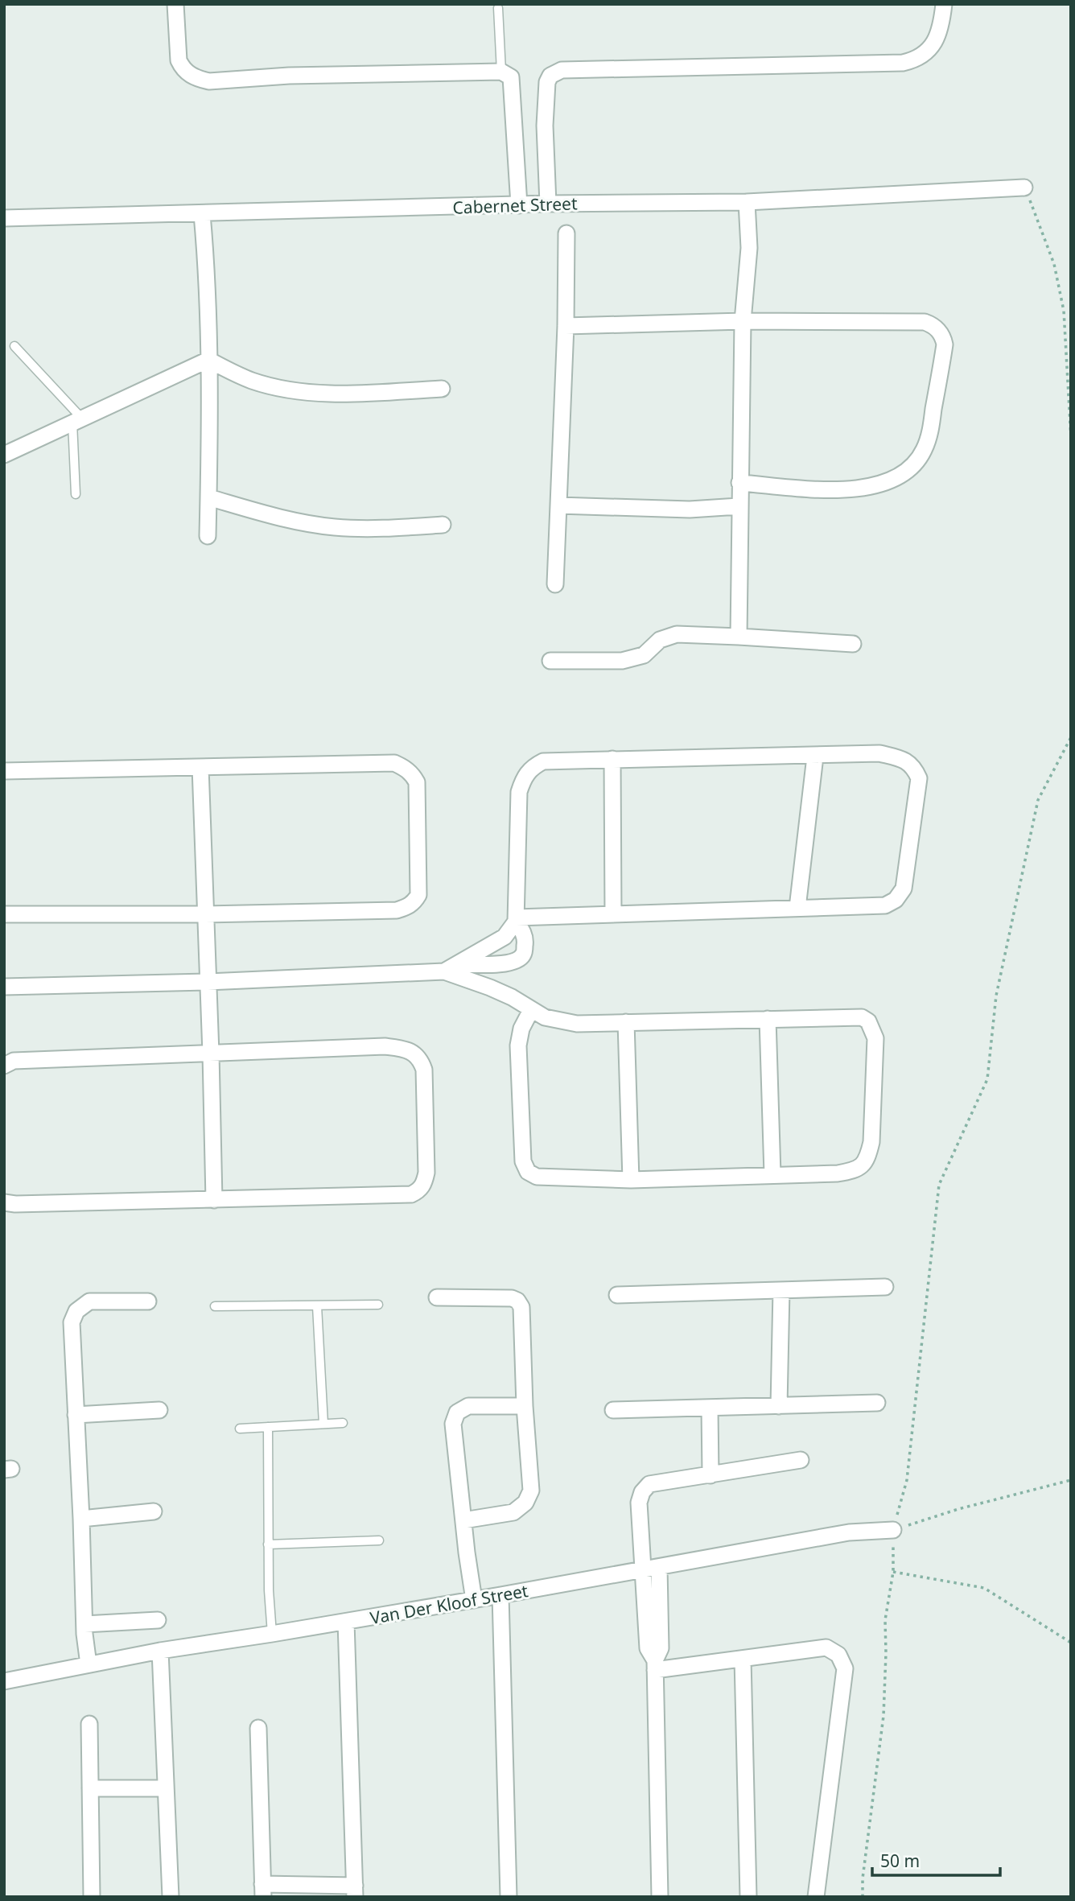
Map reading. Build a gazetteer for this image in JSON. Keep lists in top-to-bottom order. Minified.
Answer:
{"streets":{"street":["Cabernet Street","Van Der Kloof Street"]},"scale_bar":"50 m"}
